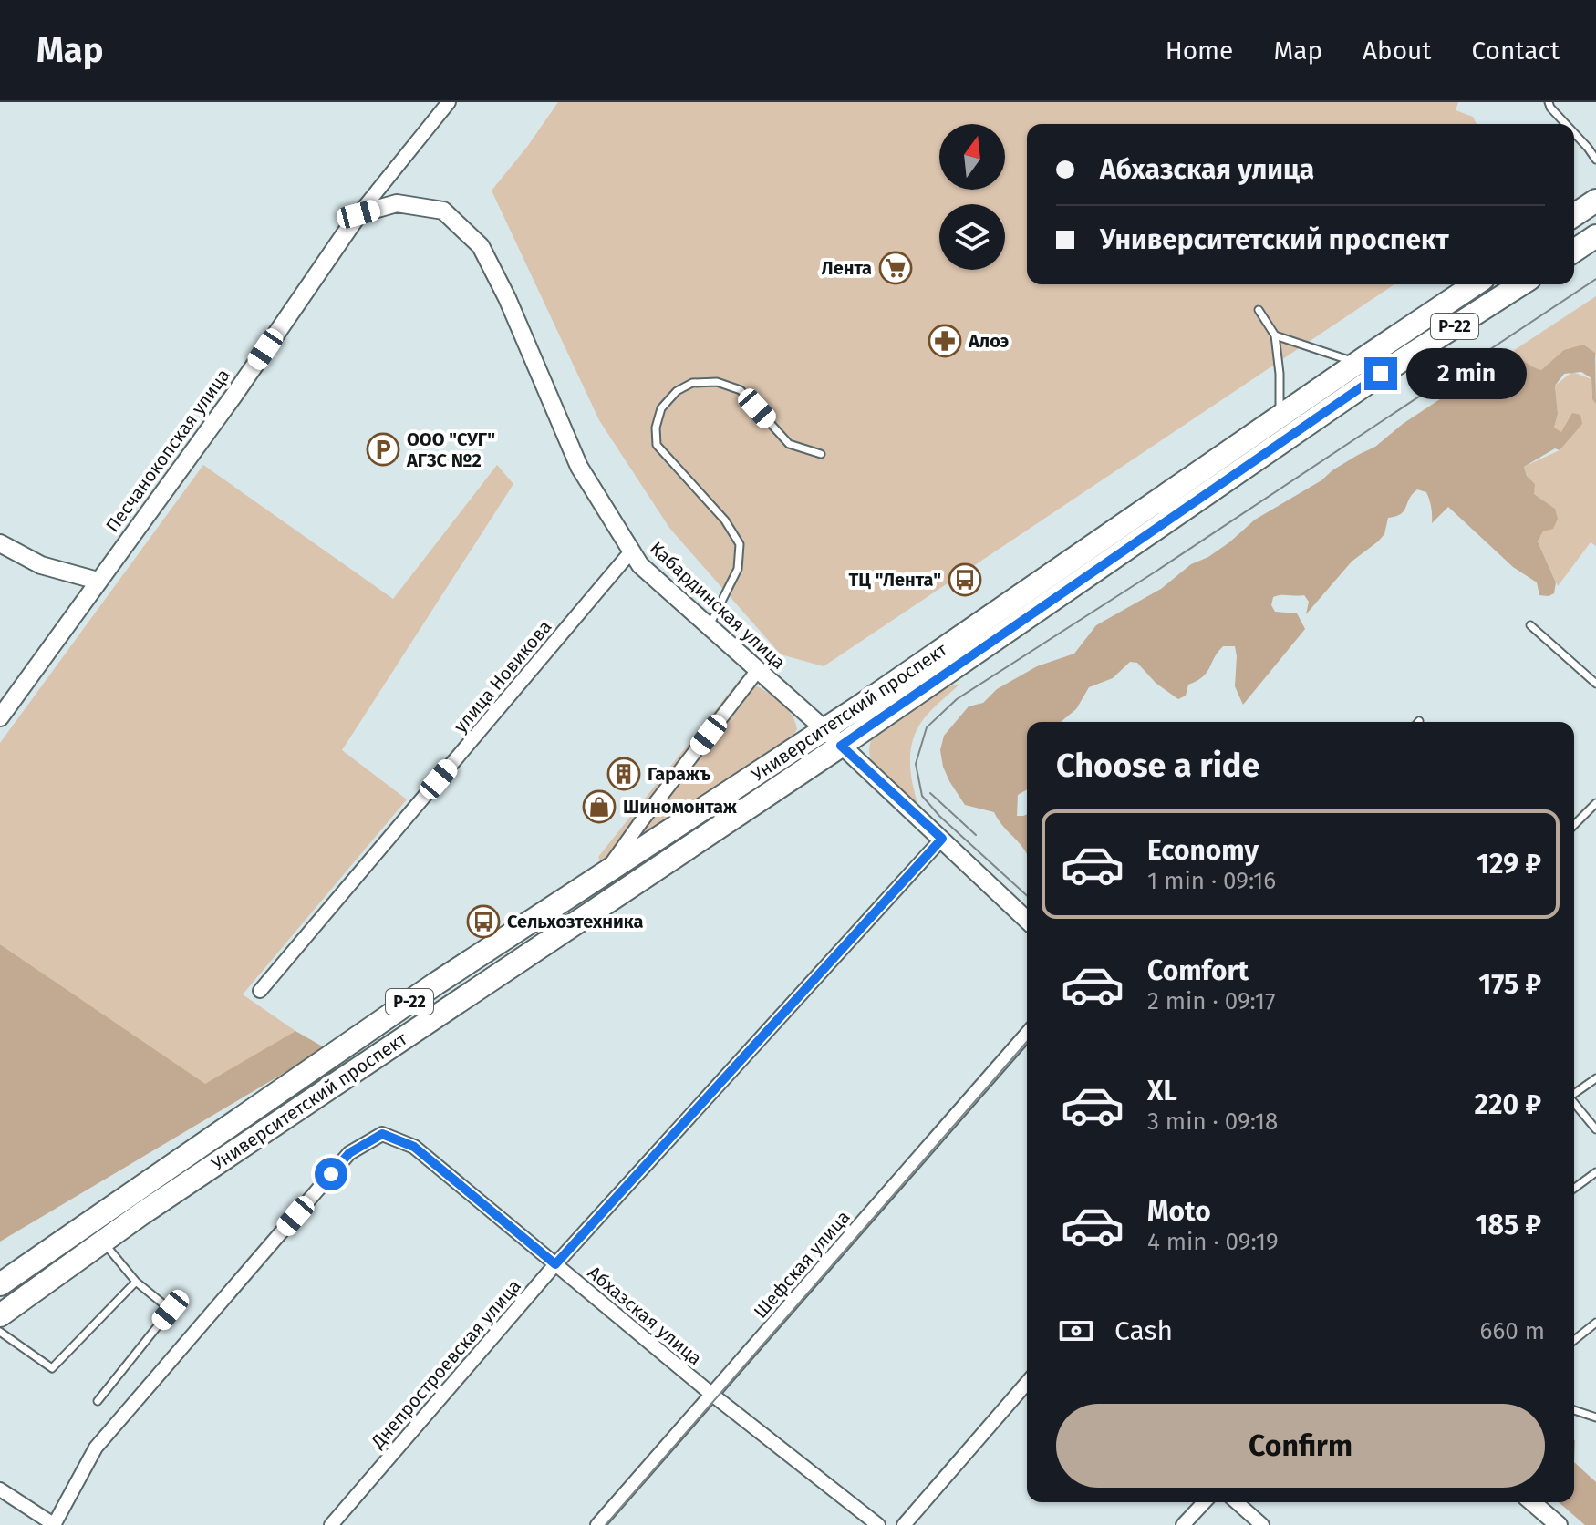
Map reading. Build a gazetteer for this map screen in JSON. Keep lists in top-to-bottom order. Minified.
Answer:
{"streets":{"highway":["Р-22","Университетский проспект"],"street":["Песчанокопская улица","Кабардинская улица","улица Новикова","Шефская улица","Абхазская улица","Днепростроевская улица"]},"crossings":[["Р-22","Университетский проспект"],["Песчанокопская улица","Кабардинская улица"],["Кабардинская улица","улица Новикова"],["Кабардинская улица","Университетский проспект"],["Кабардинская улица","Днепростроевская улица"],["Шефская улица","Абхазская улица"],["Абхазская улица","Днепростроевская улица"]],"places":{"supermarket":["Лента"],"pharmacy":["Алоэ"],"parking":["ООО \"СУГ\" АГЗС №2"],"bus stop":["ТЦ \"Лента\"","Сельхозтехника"],"building":["Гаражъ"],"shop":["Шиномонтаж"]},"north":"top","page":{"header":"Map","nav":["Home","Map","About","Contact"],"banner":["Абхазская улица","Университетский проспект"],"bubble":"2 min","heading":"Choose a ride","list":[{"name":"Economy","note":"1 min · 09:16","value":"129 ₽"},{"name":"Comfort","note":"2 min · 09:17","value":"175 ₽"},{"name":"XL","note":"3 min · 09:18","value":"220 ₽"},{"name":"Moto","note":"4 min · 09:19","value":"185 ₽"}],"pay":["Cash","660 m"],"buttons":"Confirm"}}
